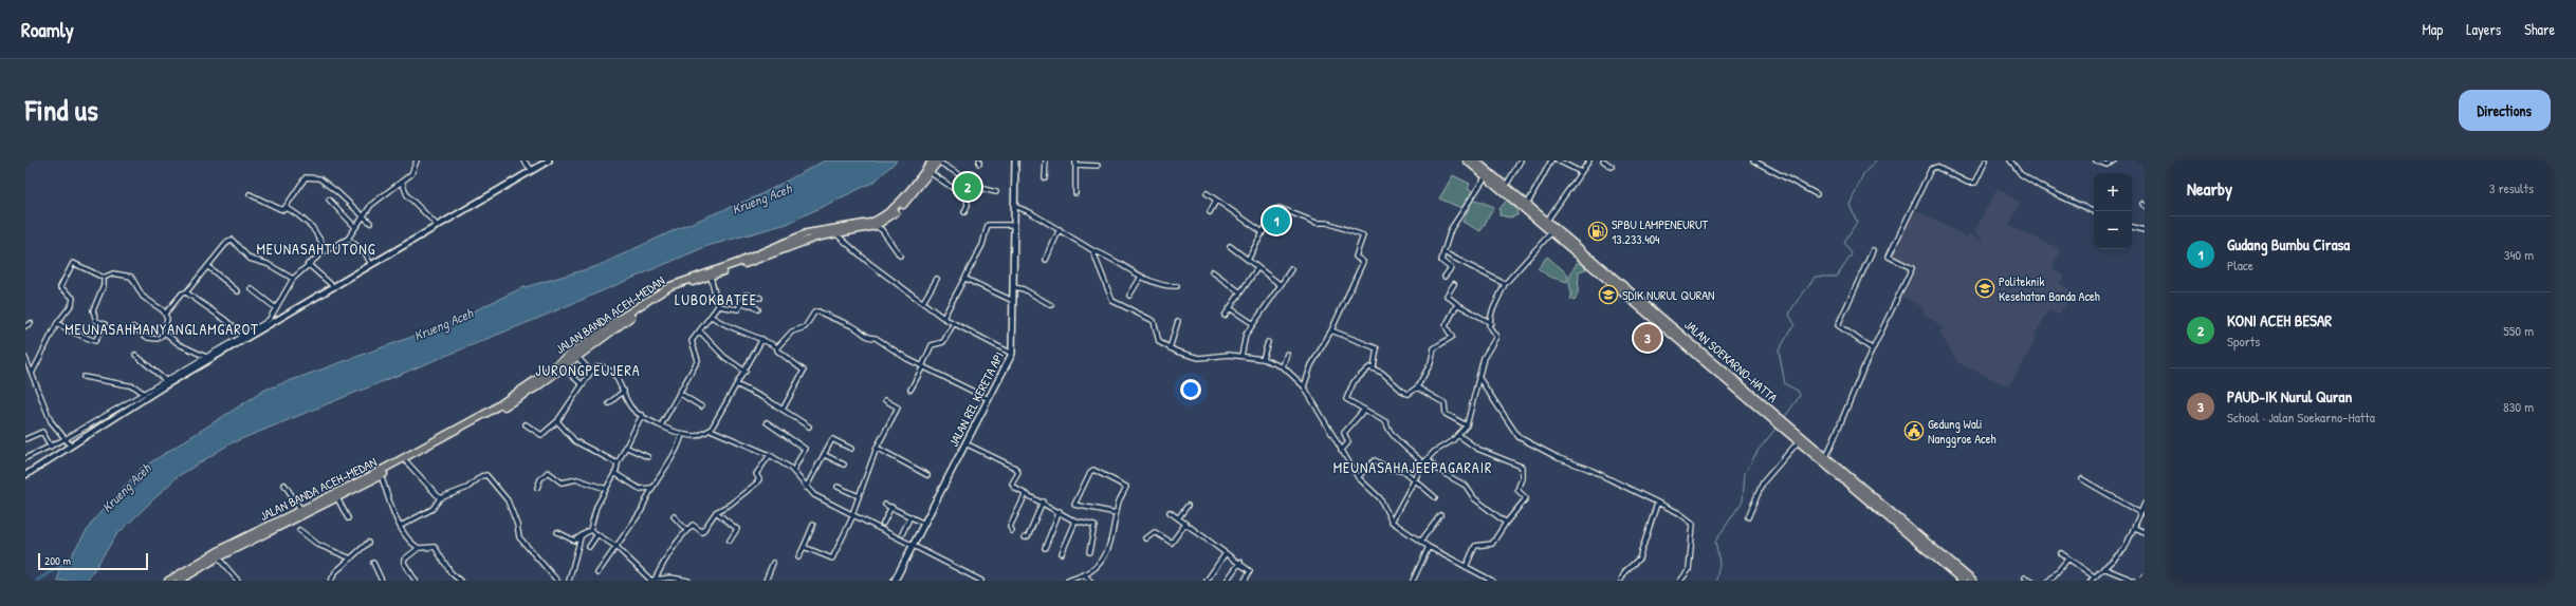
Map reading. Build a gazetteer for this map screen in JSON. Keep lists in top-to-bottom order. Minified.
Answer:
{"streets":{"highway":["JALAN BANDA ACEH-MEDAN","JALAN SOEKARNO-HATTA"],"main road":["JALAN REL KERETA API"]},"districts":["MEUNASAHTUTONG","LUBOKBATEE","MEUNASAHMANYANGLAMGAROT","JURONGPEUJERA","MEUNASAHAJEEPAGARAIR"],"water":["Krueng Aceh"],"places":{"fuel station":["SPBU LAMPENEURUT 13.233.404"],"school or university":["Politeknik Kesehatan Banda Aceh","SDIK NURUL QURAN"],"public building":["Gedung Wali Nanggroe Aceh"]},"scale_bar":"200 m","page":{"header":"Roamly","nav":["Map","Layers","Share"],"title":"Find us","buttons":"Directions","heading":["Nearby","3 results"],"pins":["2","1","3"],"map_buttons":["+","−"],"list":[{"mark":"1","name":"Gudang Bumbu Cirasa","note":"Place","value":"340 m"},{"mark":"2","name":"KONI ACEH BESAR","note":"Sports","value":"550 m"},{"mark":"3","name":"PAUD-IK Nurul Quran","note":"School · Jalan Soekarno-Hatta","value":"830 m"}],"scale":"200 m"}}
